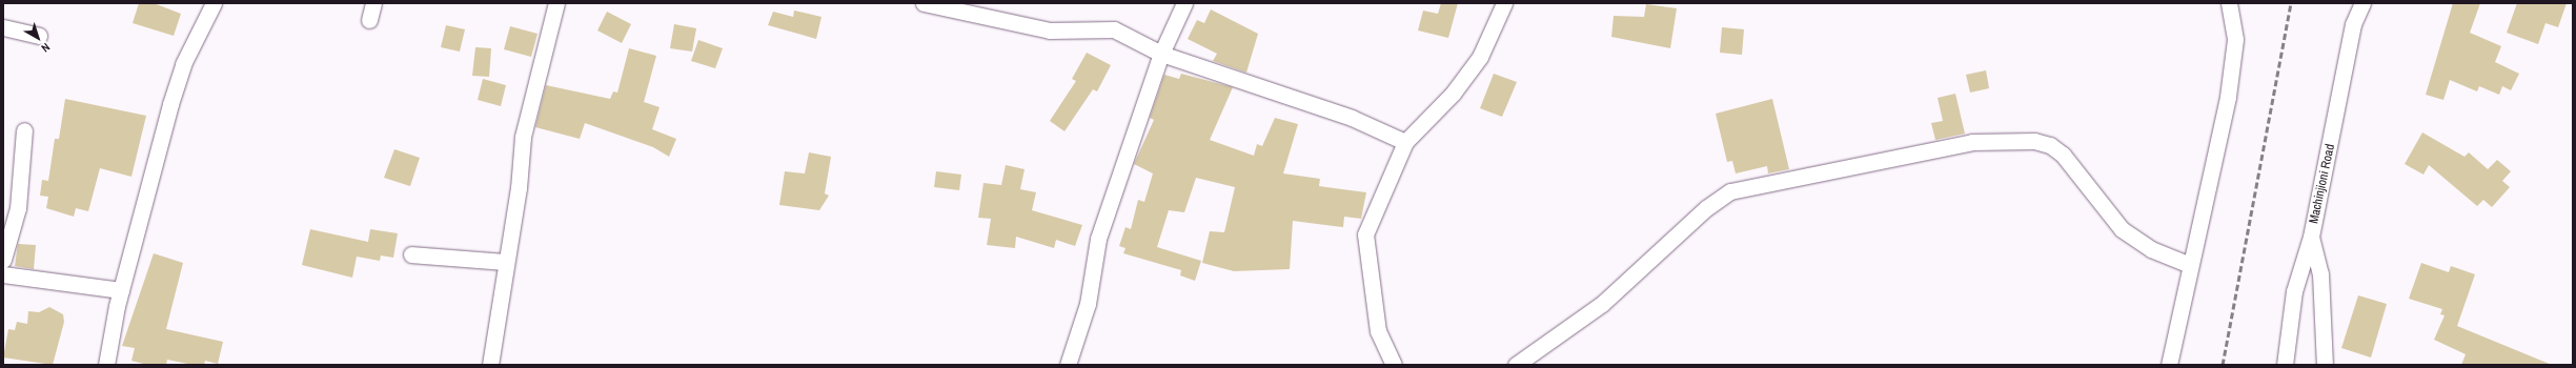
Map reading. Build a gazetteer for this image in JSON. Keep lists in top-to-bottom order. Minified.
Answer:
{"streets":{"street":["Machinjioni Road"]},"north":"bottom right"}
